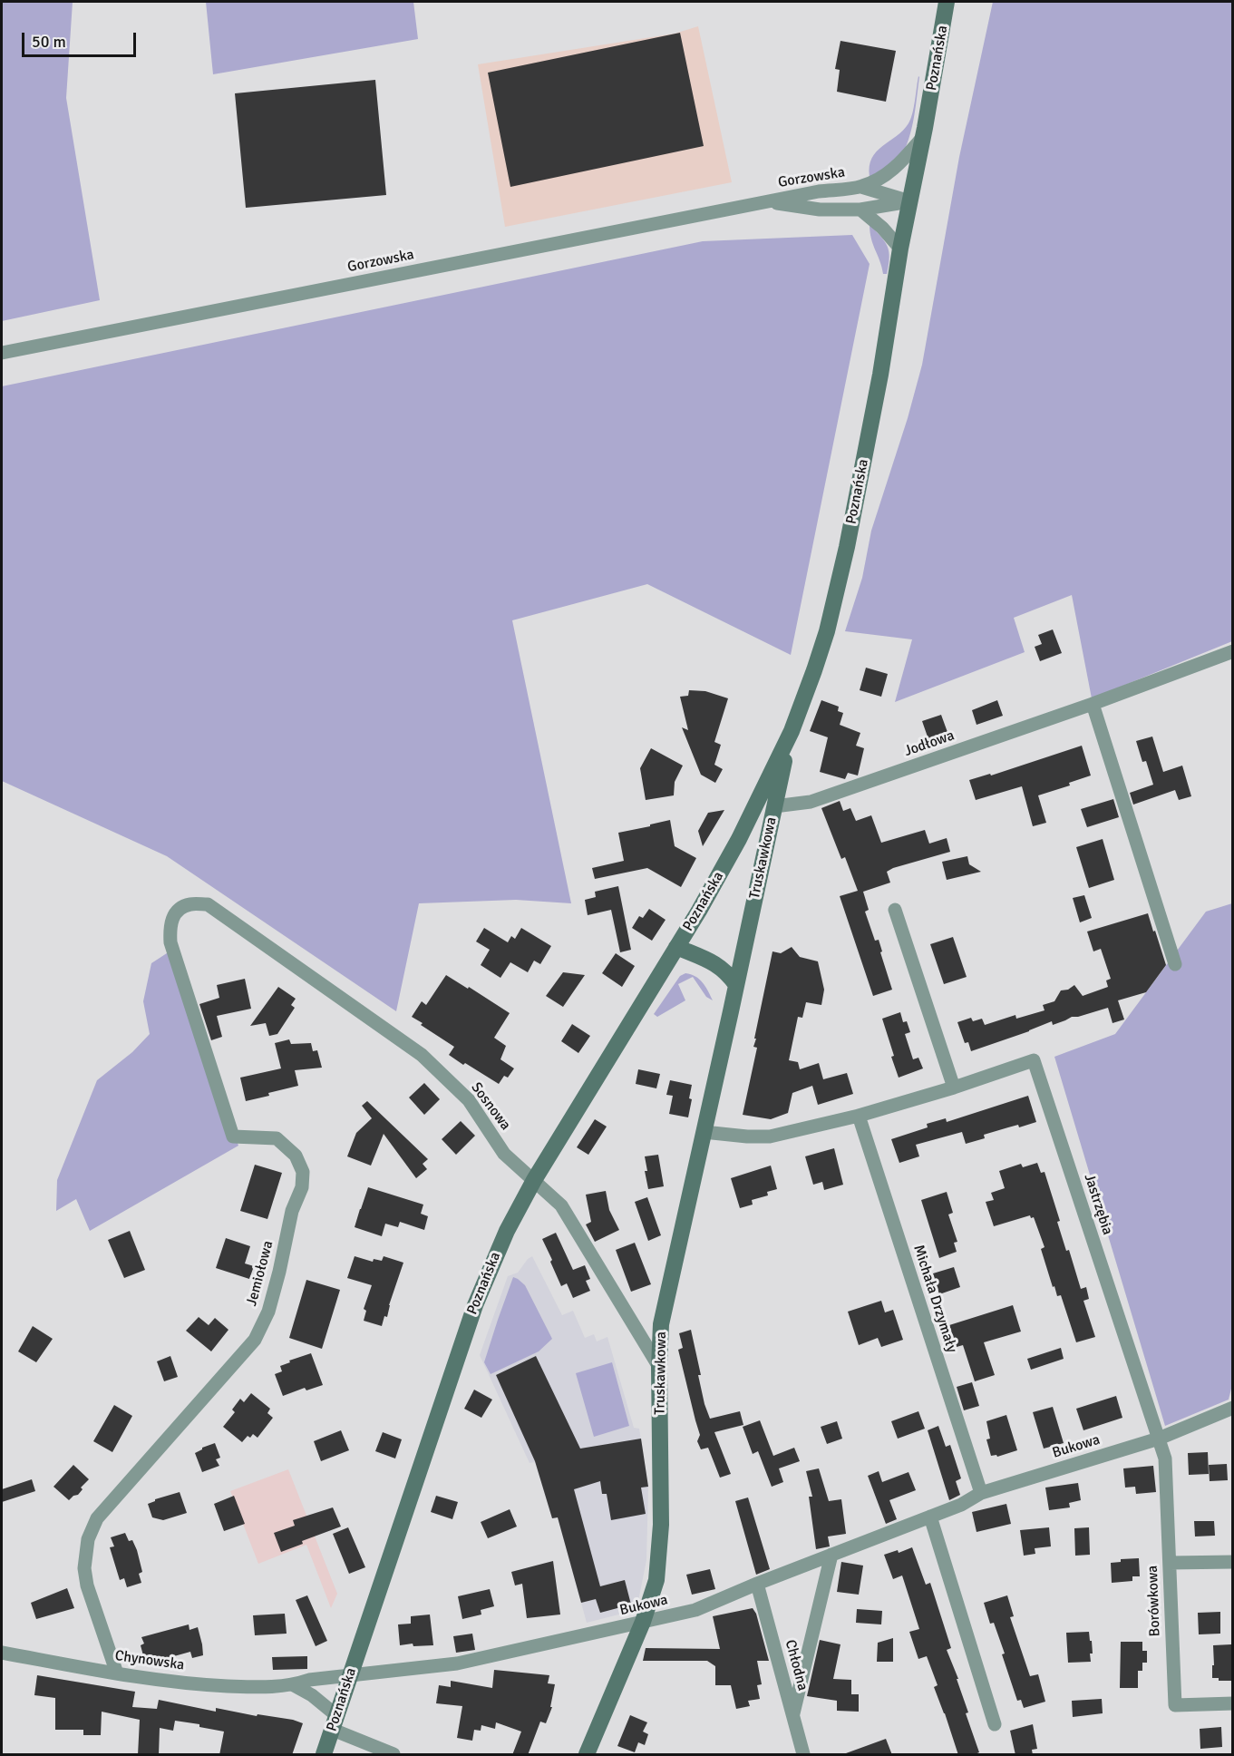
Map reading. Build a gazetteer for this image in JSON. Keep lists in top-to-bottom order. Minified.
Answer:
{"streets":{"street":["Poznańska","Gorzowska","Jodłowa","Truskawkowa","Sosnowa","Jastrzębia","Jemiołowa","Michała Drzymały","Bukowa","Borówkowa","Chynowska","Chłodna"]},"crossings":[["Poznańska","Gorzowska"],["Poznańska","Truskawkowa"],["Poznańska","Sosnowa"],["Poznańska","Bukowa"],["Poznańska","Chynowska"],["Jodłowa","Truskawkowa"],["Truskawkowa","Sosnowa"],["Truskawkowa","Jastrzębia"],["Truskawkowa","Bukowa"],["Sosnowa","Jemiołowa"],["Jastrzębia","Michała Drzymały"],["Jastrzębia","Bukowa"],["Jastrzębia","Borówkowa"],["Jemiołowa","Chynowska"],["Michała Drzymały","Bukowa"],["Bukowa","Borówkowa"],["Bukowa","Chynowska"],["Bukowa","Chłodna"]],"scale_bar":"50 m"}
